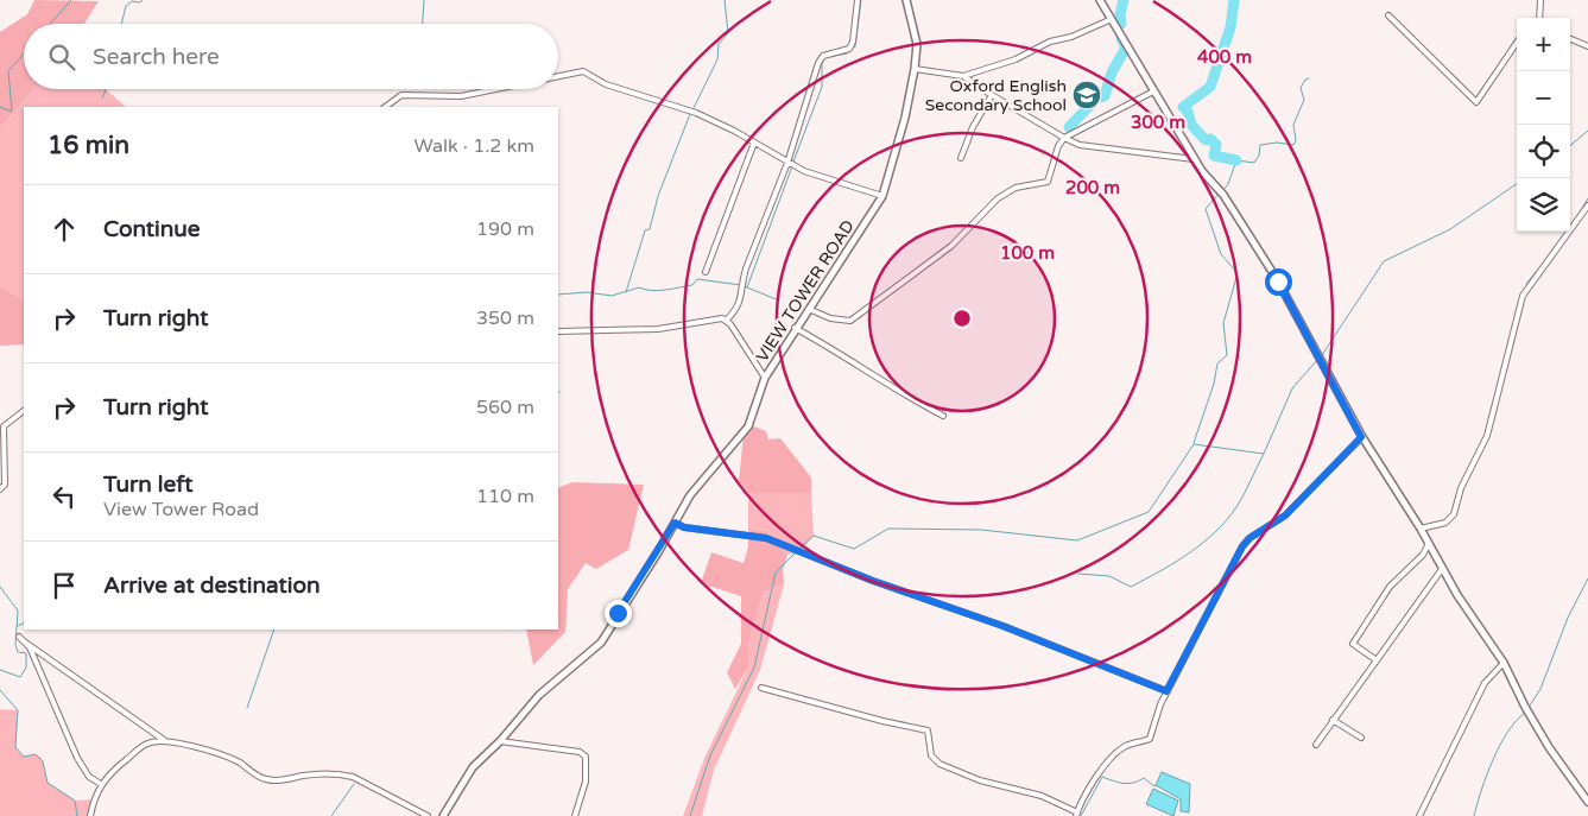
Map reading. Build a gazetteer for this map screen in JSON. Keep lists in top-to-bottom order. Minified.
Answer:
{"streets":{"street":["VIEW TOWER ROAD"]},"places":{"school or university":["Oxford English Secondary School"]},"page":{"map_buttons":["+","−"],"search":"Search here","heading":["16 min","Walk · 1.2 km"],"list":[["Continue","190 m"],["Turn right","350 m"],["Turn right","560 m"],["Turn left","View Tower Road","110 m"],"Arrive at destination"]},"rings":["400 m","300 m","200 m","100 m"]}
